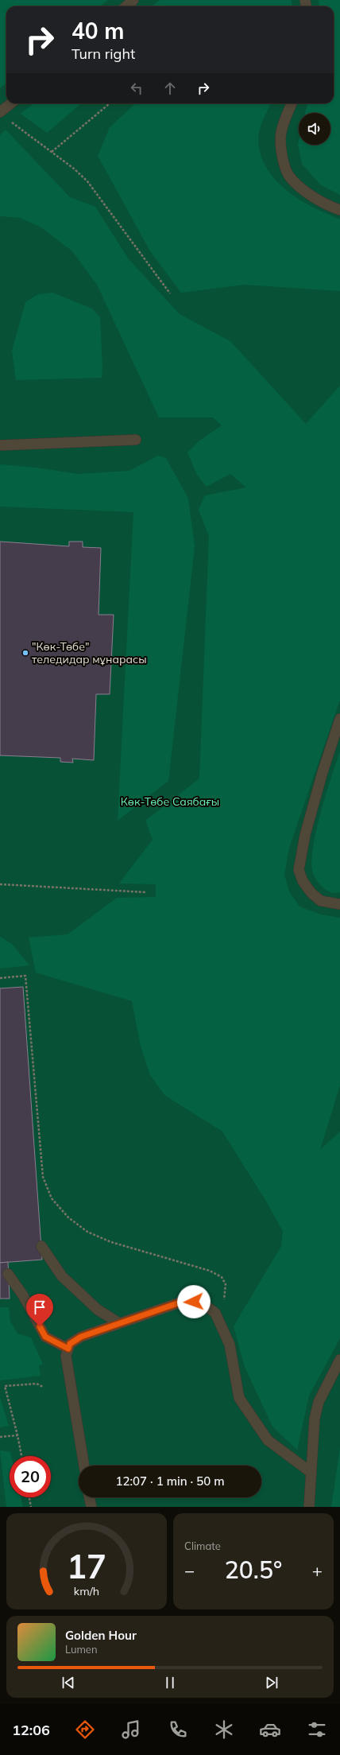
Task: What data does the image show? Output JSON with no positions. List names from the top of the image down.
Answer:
{
  "parks": ["Көк-Төбе Саябағы"],
  "places": ["\"Көк-Төбе\" теледидар мұнарасы"],
  "page": {
    "turn": ["40 m", "Turn right"],
    "limit": "20",
    "trip": "12:07 · 1 min · 50 m",
    "tile": "Climate",
    "heat": ["−", "20.5°", "+"],
    "song": ["Golden Hour", "Lumen"],
    "tabs": "12:06",
    "gauge": ["17", "km/h"]
  }
}
